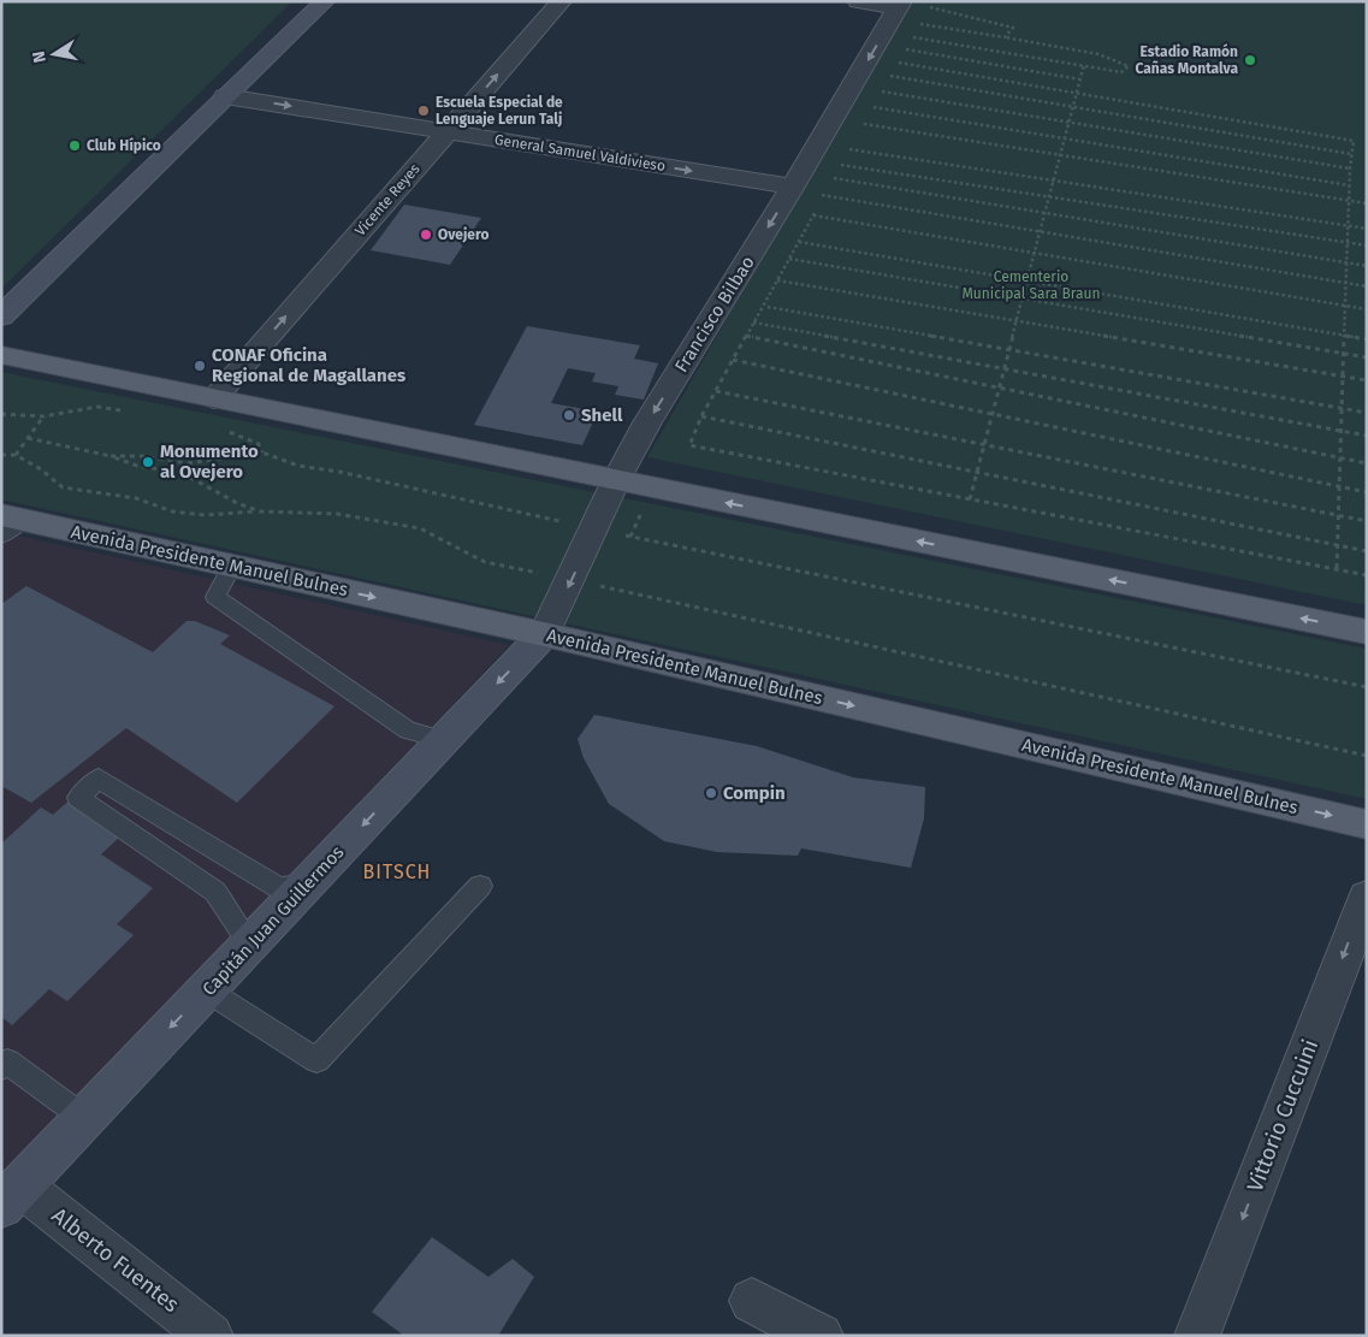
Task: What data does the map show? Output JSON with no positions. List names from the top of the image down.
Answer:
{
  "streets": {
    "main road": ["Avenida Presidente Manuel Bulnes"],
    "street": [
      "General Samuel Valdivieso",
      "Vicente Reyes",
      "Francisco Bilbao",
      "Capitán Juan Guillermos",
      "Vittorio Cuccuini",
      "Alberto Fuentes"
    ]
  },
  "crossings": [
    ["General Samuel Valdivieso", "Vicente Reyes"],
    ["General Samuel Valdivieso", "Francisco Bilbao"],
    ["Francisco Bilbao", "Avenida Presidente Manuel Bulnes"],
    ["Francisco Bilbao", "Capitán Juan Guillermos"],
    ["Avenida Presidente Manuel Bulnes", "Capitán Juan Guillermos"],
    ["Capitán Juan Guillermos", "Alberto Fuentes"]
  ],
  "one_way": [
    "General Samuel Valdivieso",
    "Francisco Bilbao",
    "Capitán Juan Guillermos",
    "Vittorio Cuccuini"
  ],
  "districts": ["BITSCH"],
  "parks": ["Cementerio Municipal Sara Braun"],
  "places": [
    "Estadio Ramón Cañas Montalva",
    "Escuela Especial de Lenguaje Lerun Talj",
    "Club Hípico",
    "Ovejero",
    "CONAF Oficina Regional de Magallanes",
    "Shell",
    "Monumento al Ovejero",
    "Compin"
  ],
  "north": "left"
}
